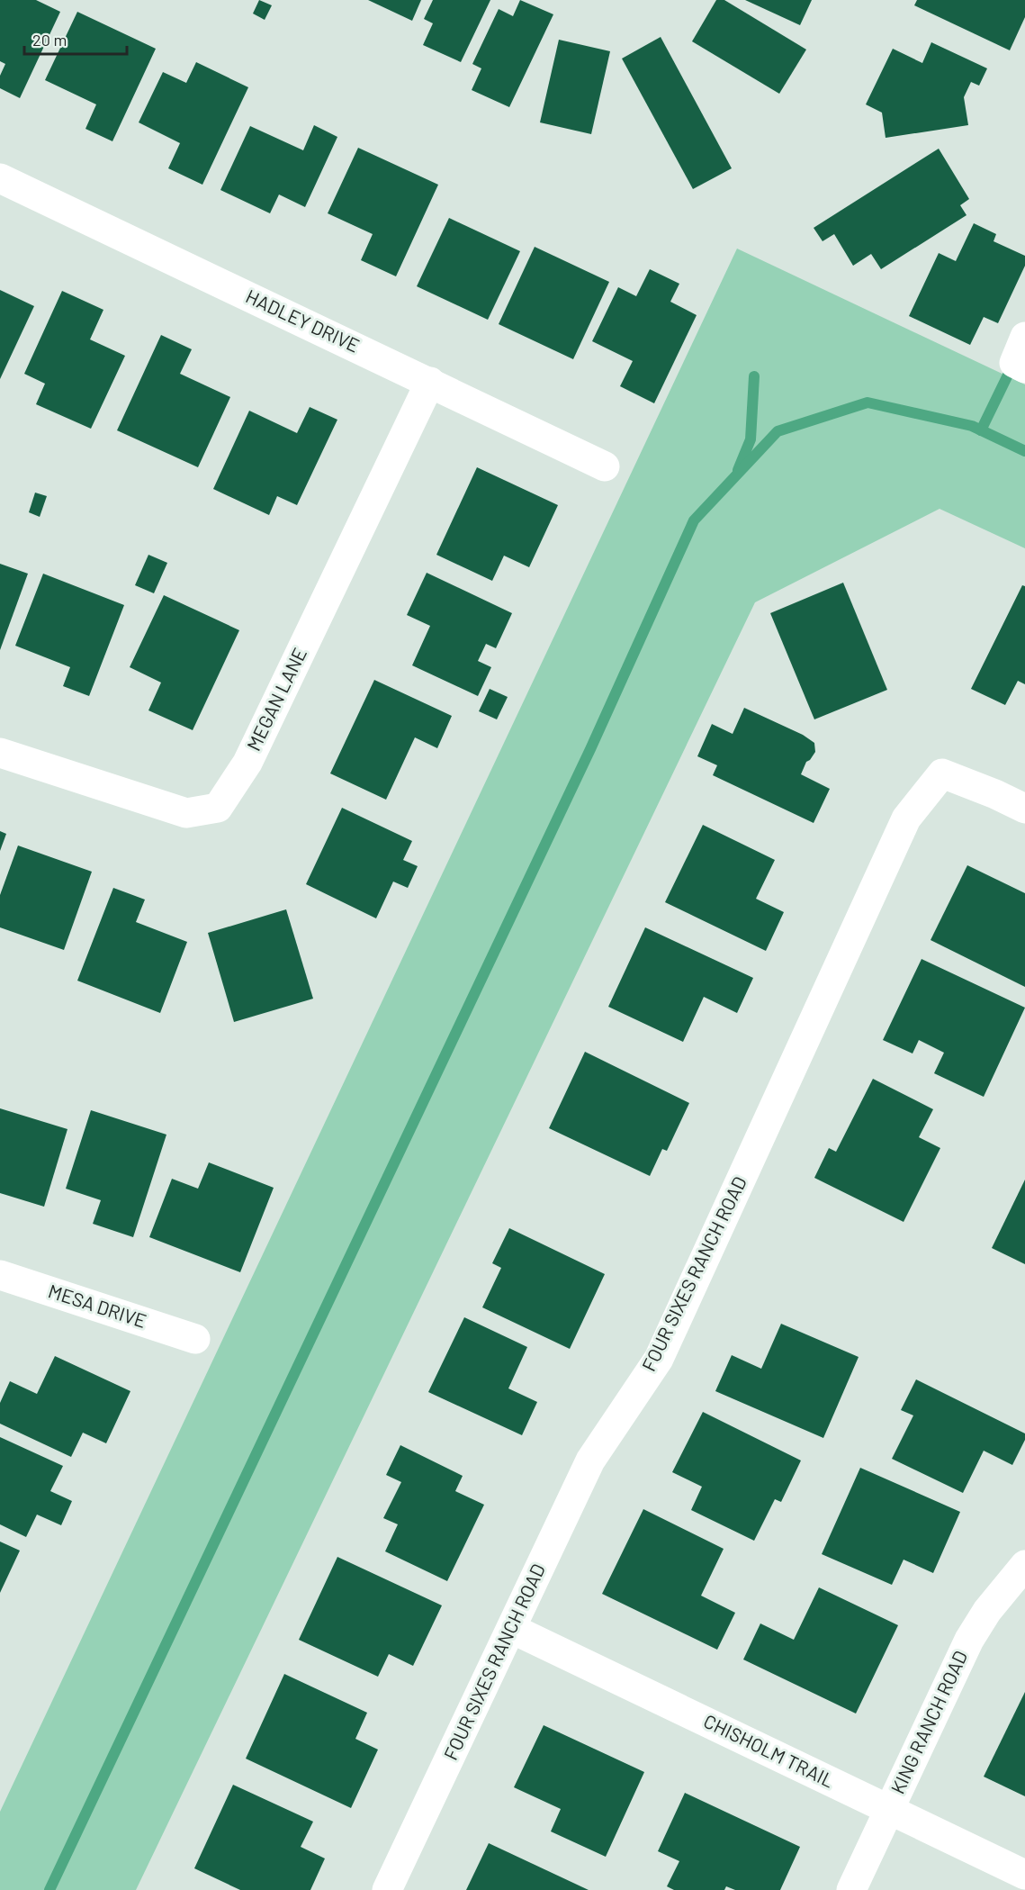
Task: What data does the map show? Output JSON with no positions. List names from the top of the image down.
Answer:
{
  "streets": {
    "street": [
      "HADLEY DRIVE",
      "MEGAN LANE",
      "FOUR SIXES RANCH ROAD",
      "MESA DRIVE",
      "KING RANCH ROAD",
      "CHISHOLM TRAIL"
    ]
  },
  "crossings": [
    ["HADLEY DRIVE", "MEGAN LANE"],
    ["FOUR SIXES RANCH ROAD", "CHISHOLM TRAIL"],
    ["KING RANCH ROAD", "CHISHOLM TRAIL"]
  ],
  "scale_bar": "20 m"
}
